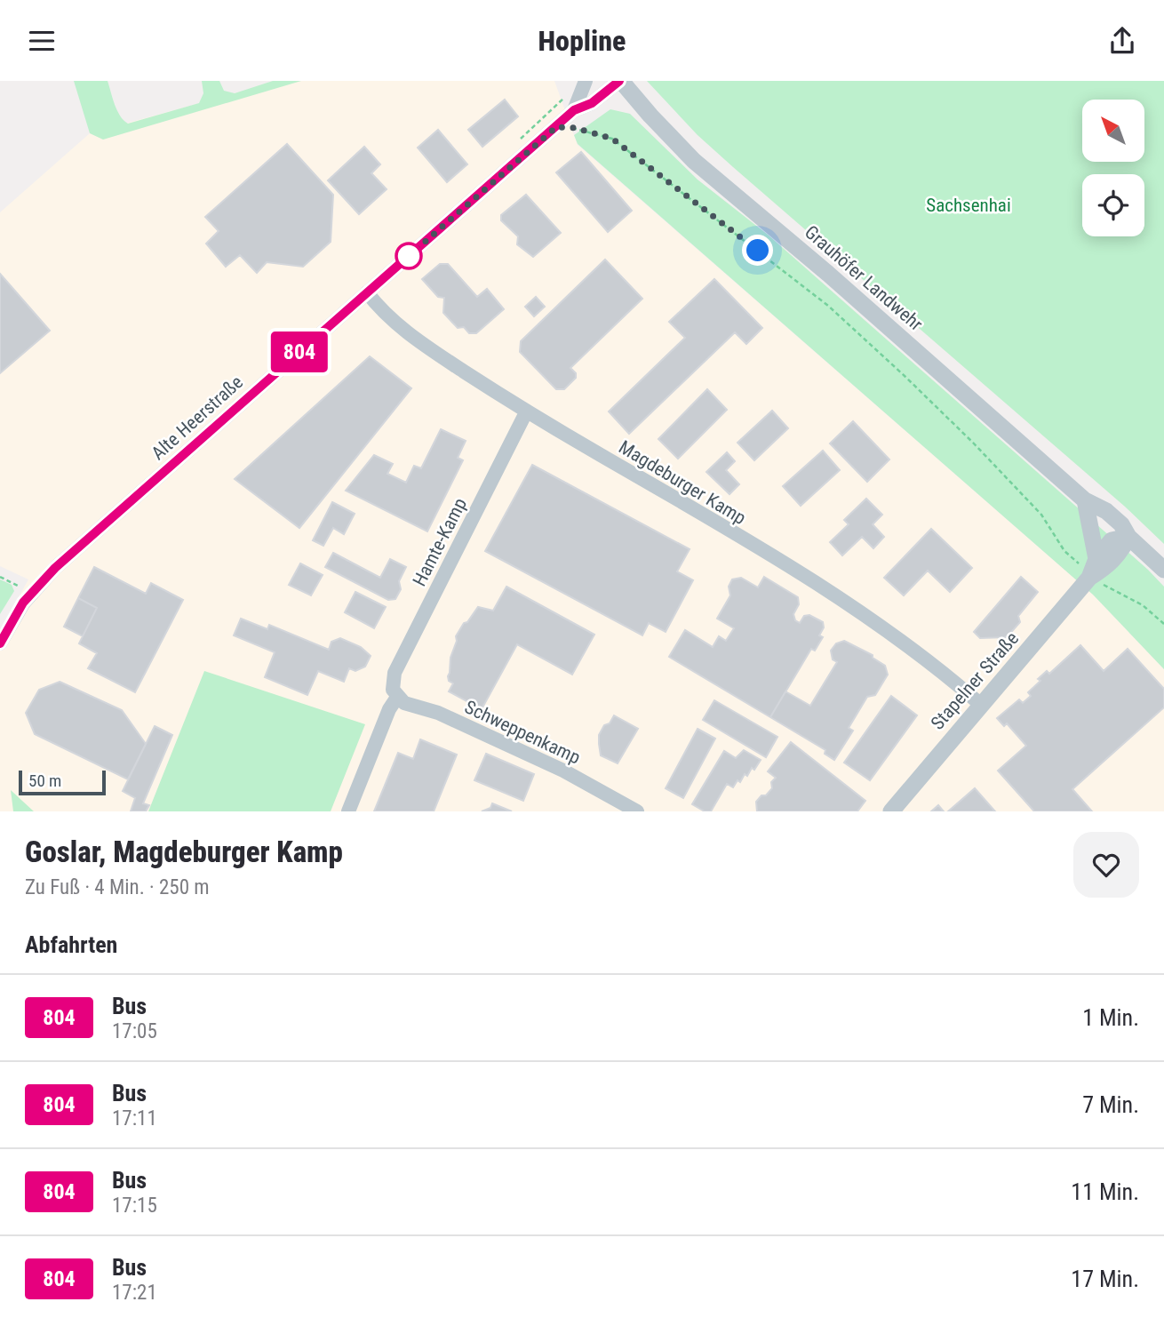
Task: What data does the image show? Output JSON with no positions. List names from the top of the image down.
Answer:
{
  "streets": {
    "street": [
      "Grauhöfer Landwehr",
      "Alte Heerstraße",
      "Magdeburger Kamp",
      "Hamte-Kamp",
      "Stapelner Straße",
      "Schweppenkamp"
    ]
  },
  "crossings": [
    ["Grauhöfer Landwehr", "Alte Heerstraße"],
    ["Grauhöfer Landwehr", "Stapelner Straße"],
    ["Alte Heerstraße", "Magdeburger Kamp"],
    ["Magdeburger Kamp", "Hamte-Kamp"],
    ["Magdeburger Kamp", "Stapelner Straße"],
    ["Hamte-Kamp", "Schweppenkamp"]
  ],
  "parks": ["Sachsenhai"],
  "lines": ["bus line 804"],
  "scale_bar": "50 m",
  "north": "top left",
  "page": {
    "header": "Hopline",
    "on_map": "804",
    "scale": "50 m",
    "heading": [
      ["Goslar, Magdeburger Kamp", "Zu Fuß · 4 Min. · 250 m"],
      "Abfahrten"
    ],
    "list": [
      {
        "mark": "804",
        "name": "Bus",
        "note": "17:05",
        "value": "1 Min."
      },
      {
        "mark": "804",
        "name": "Bus",
        "note": "17:11",
        "value": "7 Min."
      },
      {
        "mark": "804",
        "name": "Bus",
        "note": "17:15",
        "value": "11 Min."
      },
      {
        "mark": "804",
        "name": "Bus",
        "note": "17:21",
        "value": "17 Min."
      }
    ]
  }
}
